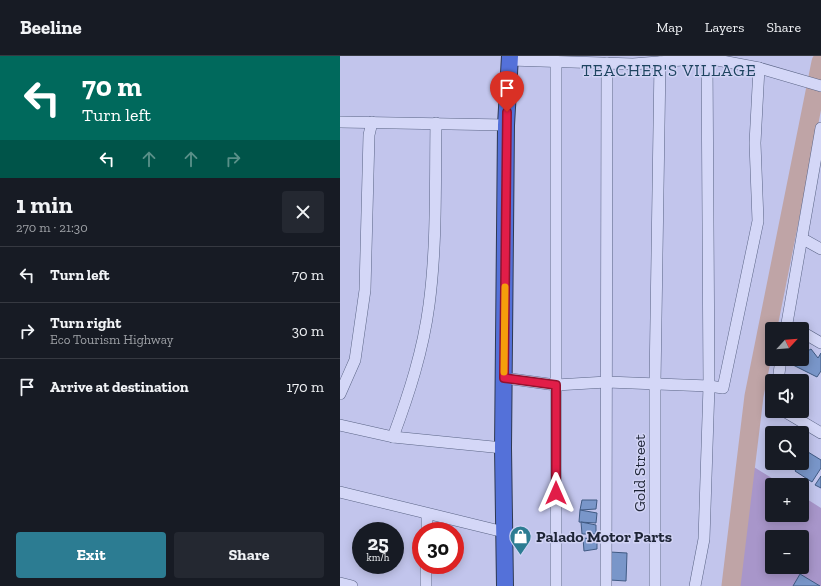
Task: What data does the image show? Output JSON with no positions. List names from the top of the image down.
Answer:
{
  "streets": {
    "street": ["Gold Street"]
  },
  "districts": ["TEACHER'S VILLAGE"],
  "places": {
    "shop": ["Palado Motor Parts"]
  },
  "north": "top right",
  "page": {
    "header": "Beeline",
    "nav": ["Map", "Layers", "Share"],
    "turn": ["70 m", "Turn left"],
    "heading": ["1 min", "270 m · 21:30"],
    "list": [
      {
        "name": "Turn left",
        "value": "70 m"
      },
      {
        "name": "Turn right",
        "note": "Eco Tourism Highway",
        "value": "30 m"
      },
      {
        "name": "Arrive at destination",
        "value": "170 m"
      }
    ],
    "map_buttons": ["+", "−"],
    "speed": "25 km/h",
    "limit": "30",
    "buttons": ["Exit", "Share"]
  }
}
